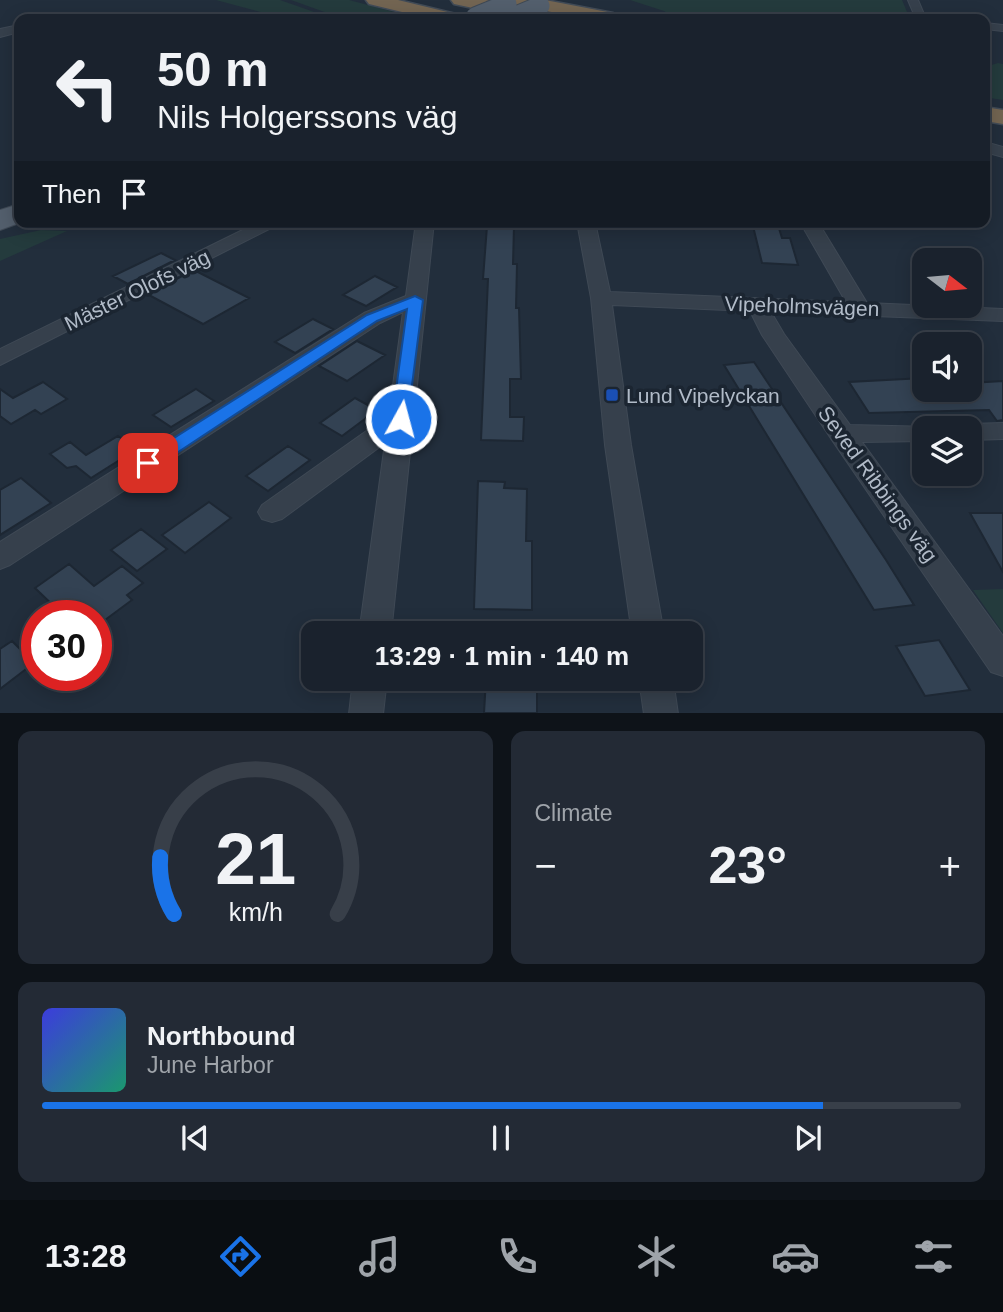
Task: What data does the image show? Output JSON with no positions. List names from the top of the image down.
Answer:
{
  "streets": {
    "street": ["Mäster Olofs väg", "Vipeholmsvägen", "Seved Ribbings väg"]
  },
  "crossings": [
    ["Vipeholmsvägen", "Seved Ribbings väg"]
  ],
  "places": {
    "transit": ["Lund Vipelyckan"]
  },
  "north": "right",
  "page": {
    "turn": ["50 m", "Nils Holgerssons väg"],
    "then": "Then",
    "limit": "30",
    "trip": "13:29 · 1 min · 140 m",
    "tile": "Climate",
    "heat": ["−", "23°", "+"],
    "song": ["Northbound", "June Harbor"],
    "tabs": "13:28",
    "gauge": ["21", "km/h"]
  }
}
